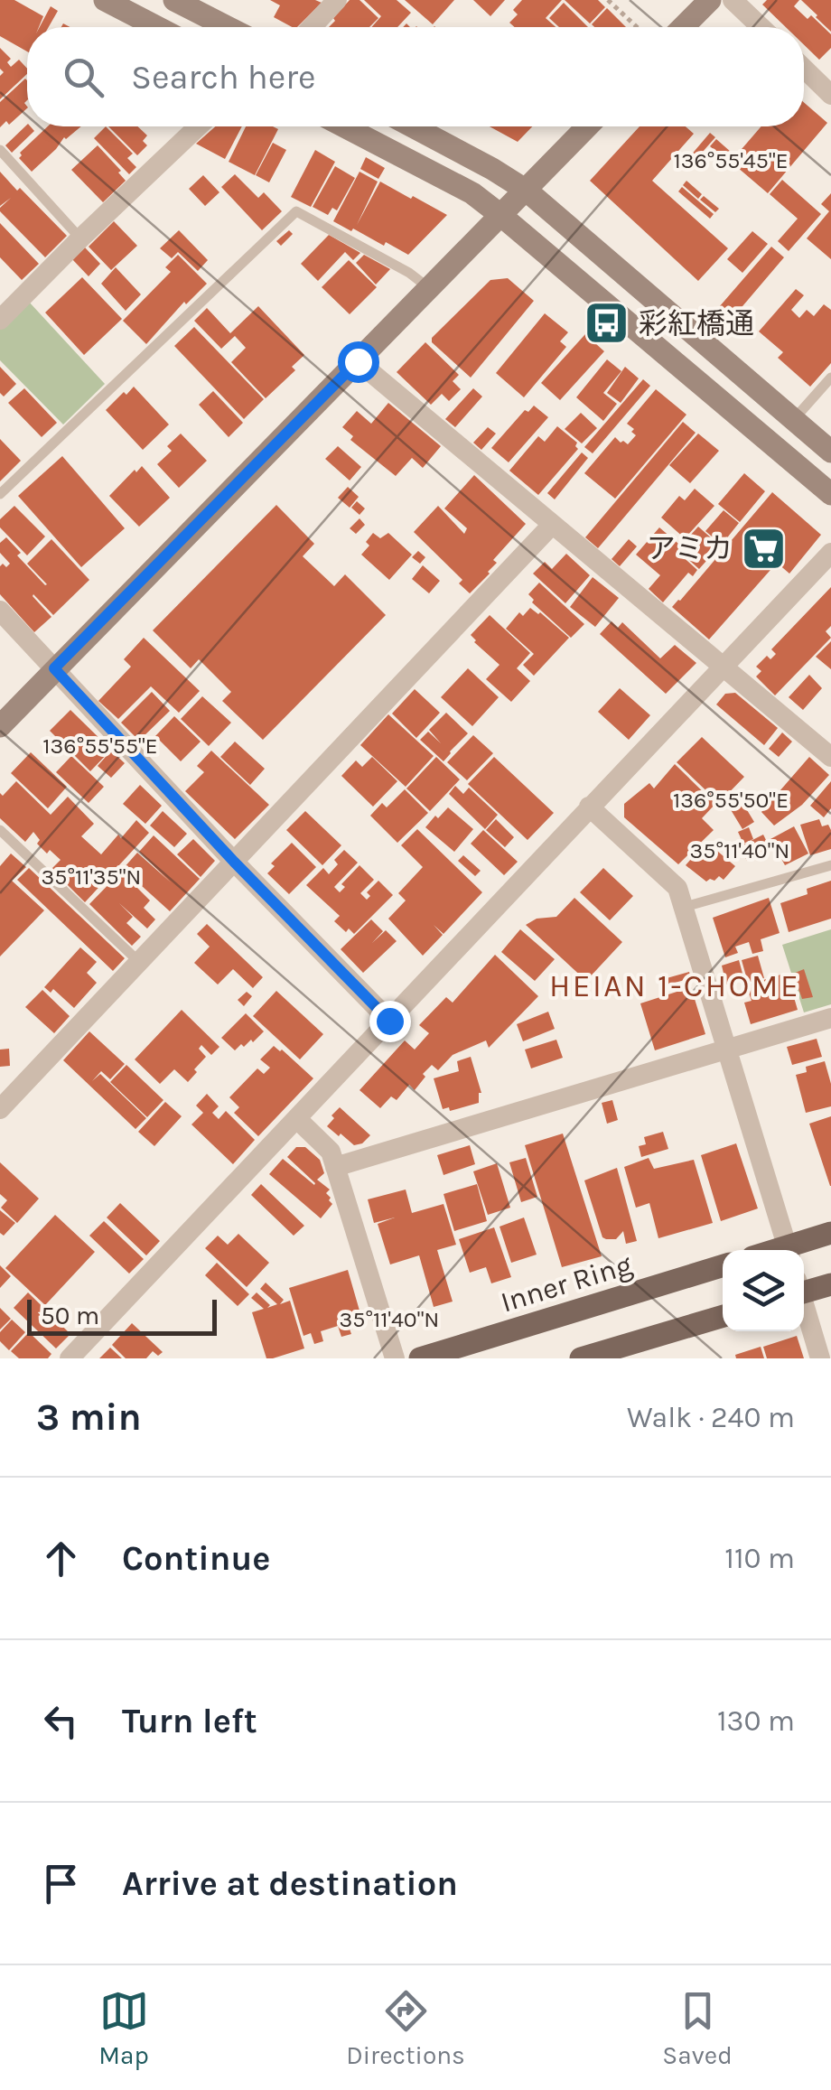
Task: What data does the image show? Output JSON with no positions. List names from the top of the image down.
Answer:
{
  "streets": {
    "main road": ["Inner Ring"]
  },
  "districts": ["HEIAN 1-CHOME"],
  "places": {
    "bus stop": ["彩紅橋通"],
    "supermarket": ["アミカ"]
  },
  "scale_bar": "50 m",
  "page": {
    "search": "Search here",
    "scale": "50 m",
    "heading": ["3 min", "Walk · 240 m"],
    "list": [
      ["Continue", "110 m"],
      ["Turn left", "130 m"],
      "Arrive at destination"
    ],
    "nav": ["Map", "Directions", "Saved"]
  },
  "coordinates": [
    "136°55'45\"E",
    "136°55'55\"E",
    "136°55'50\"E",
    "35°11'40\"N",
    "35°11'35\"N"
  ]
}
